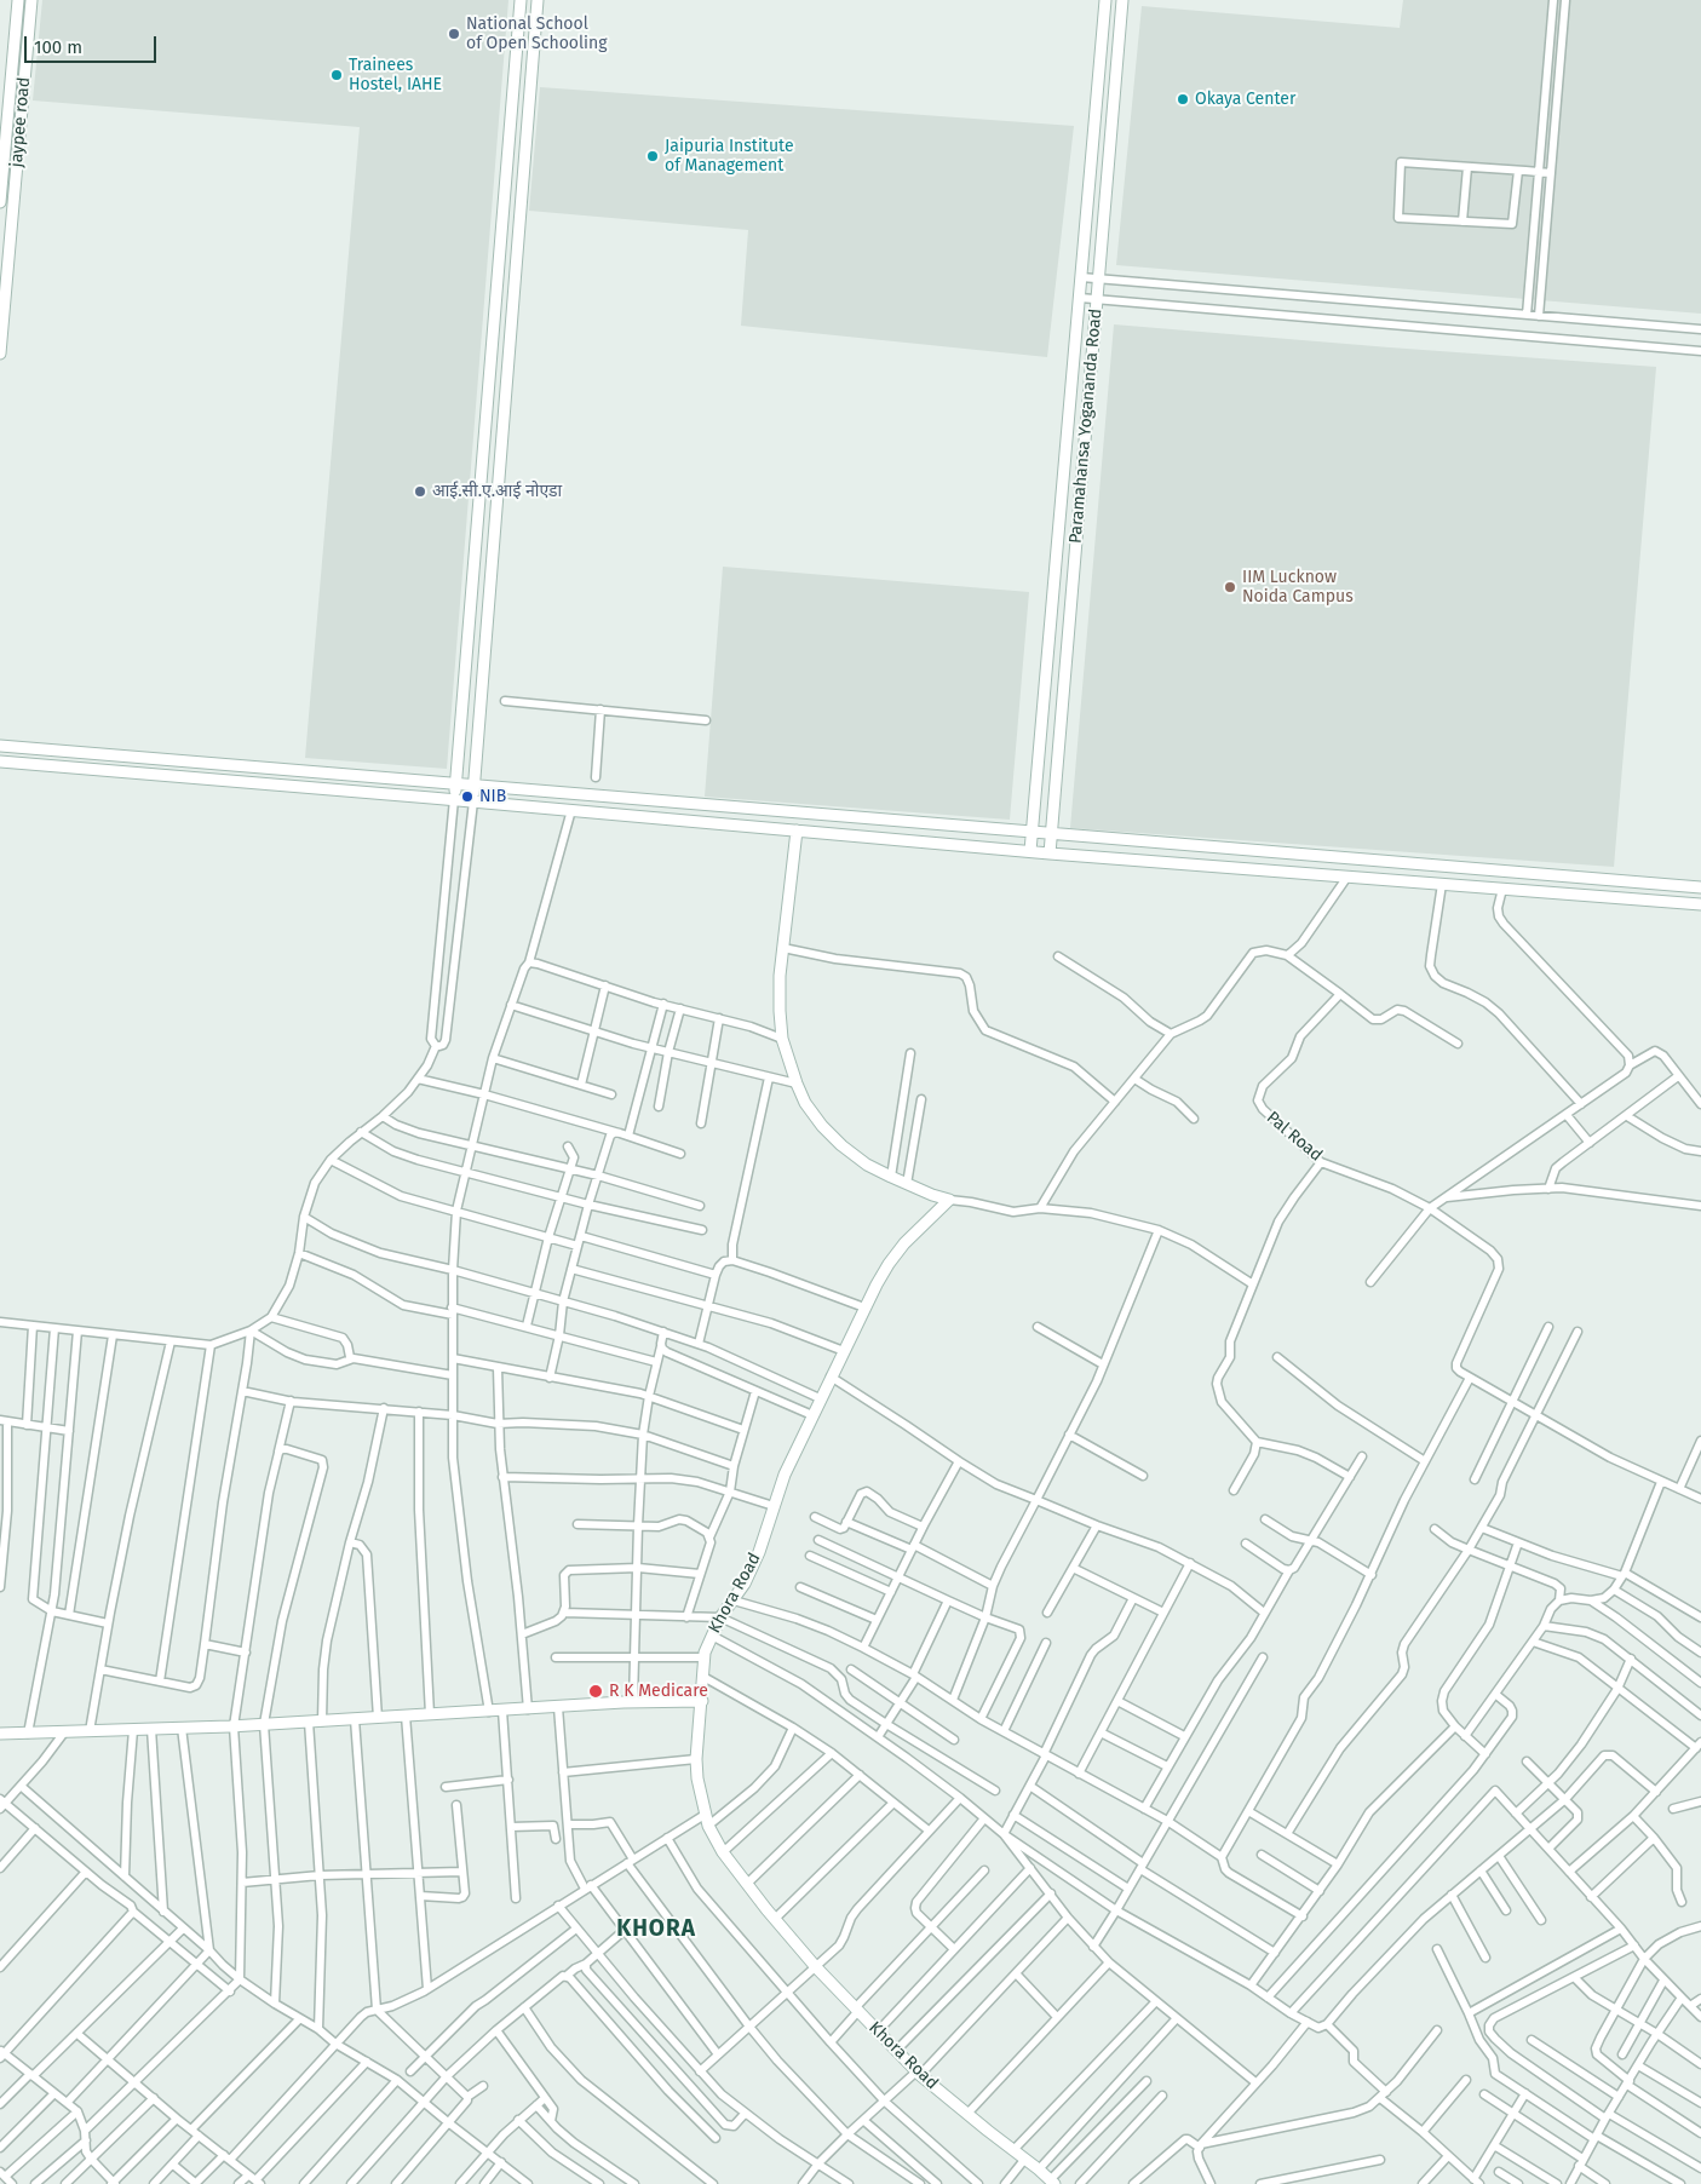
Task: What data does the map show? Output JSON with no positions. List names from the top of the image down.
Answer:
{
  "streets": {
    "street": [
      "jaypee road",
      "Paramahansa Yogananda Road",
      "Pal Road",
      "Khora Road"
    ]
  },
  "districts": ["KHORA"],
  "places": [
    "National School of Open Schooling",
    "Trainees Hostel, IAHE",
    "Okaya Center",
    "Jaipuria Institute of Management",
    "आई.सी.ए.आई नोएडा",
    "IIM Lucknow Noida Campus",
    "NIB",
    "R K Medicare"
  ],
  "scale_bar": "100 m"
}
